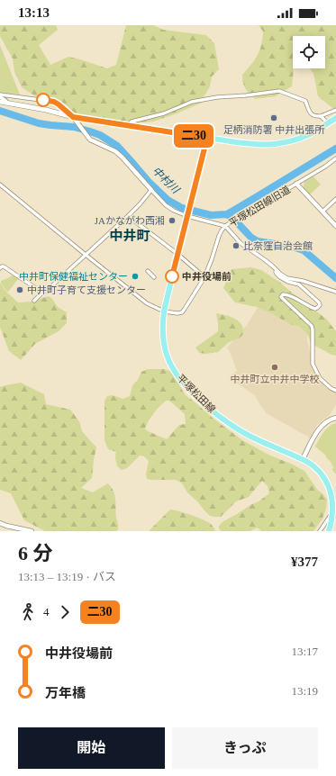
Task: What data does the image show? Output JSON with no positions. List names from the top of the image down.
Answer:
{
  "streets": {
    "main road": ["平塚松田線"],
    "street": ["平塚松田線旧道"]
  },
  "crossings": [
    ["平塚松田線旧道", "平塚松田線"]
  ],
  "districts": ["中井町"],
  "water": ["中村川"],
  "places": [
    "足柄消防署 中井出張所",
    "JAかながわ西湘",
    "比奈窪自治会館",
    "中井町保健福祉センター",
    "中井役場前",
    "中井町子育て支援センター",
    "中井町立中井中学校"
  ],
  "lines": ["bus line 二30"],
  "page": {
    "status": "13:13",
    "on_map": "二30",
    "heading": ["6 分", "13:13 – 13:19 · バス", "¥377"],
    "legs": ["4", "二30"],
    "list": [
      {
        "name": "中井役場前",
        "value": "13:17"
      },
      {
        "name": "万年橋",
        "value": "13:19"
      }
    ],
    "buttons": ["開始", "きっぷ"]
  }
}
